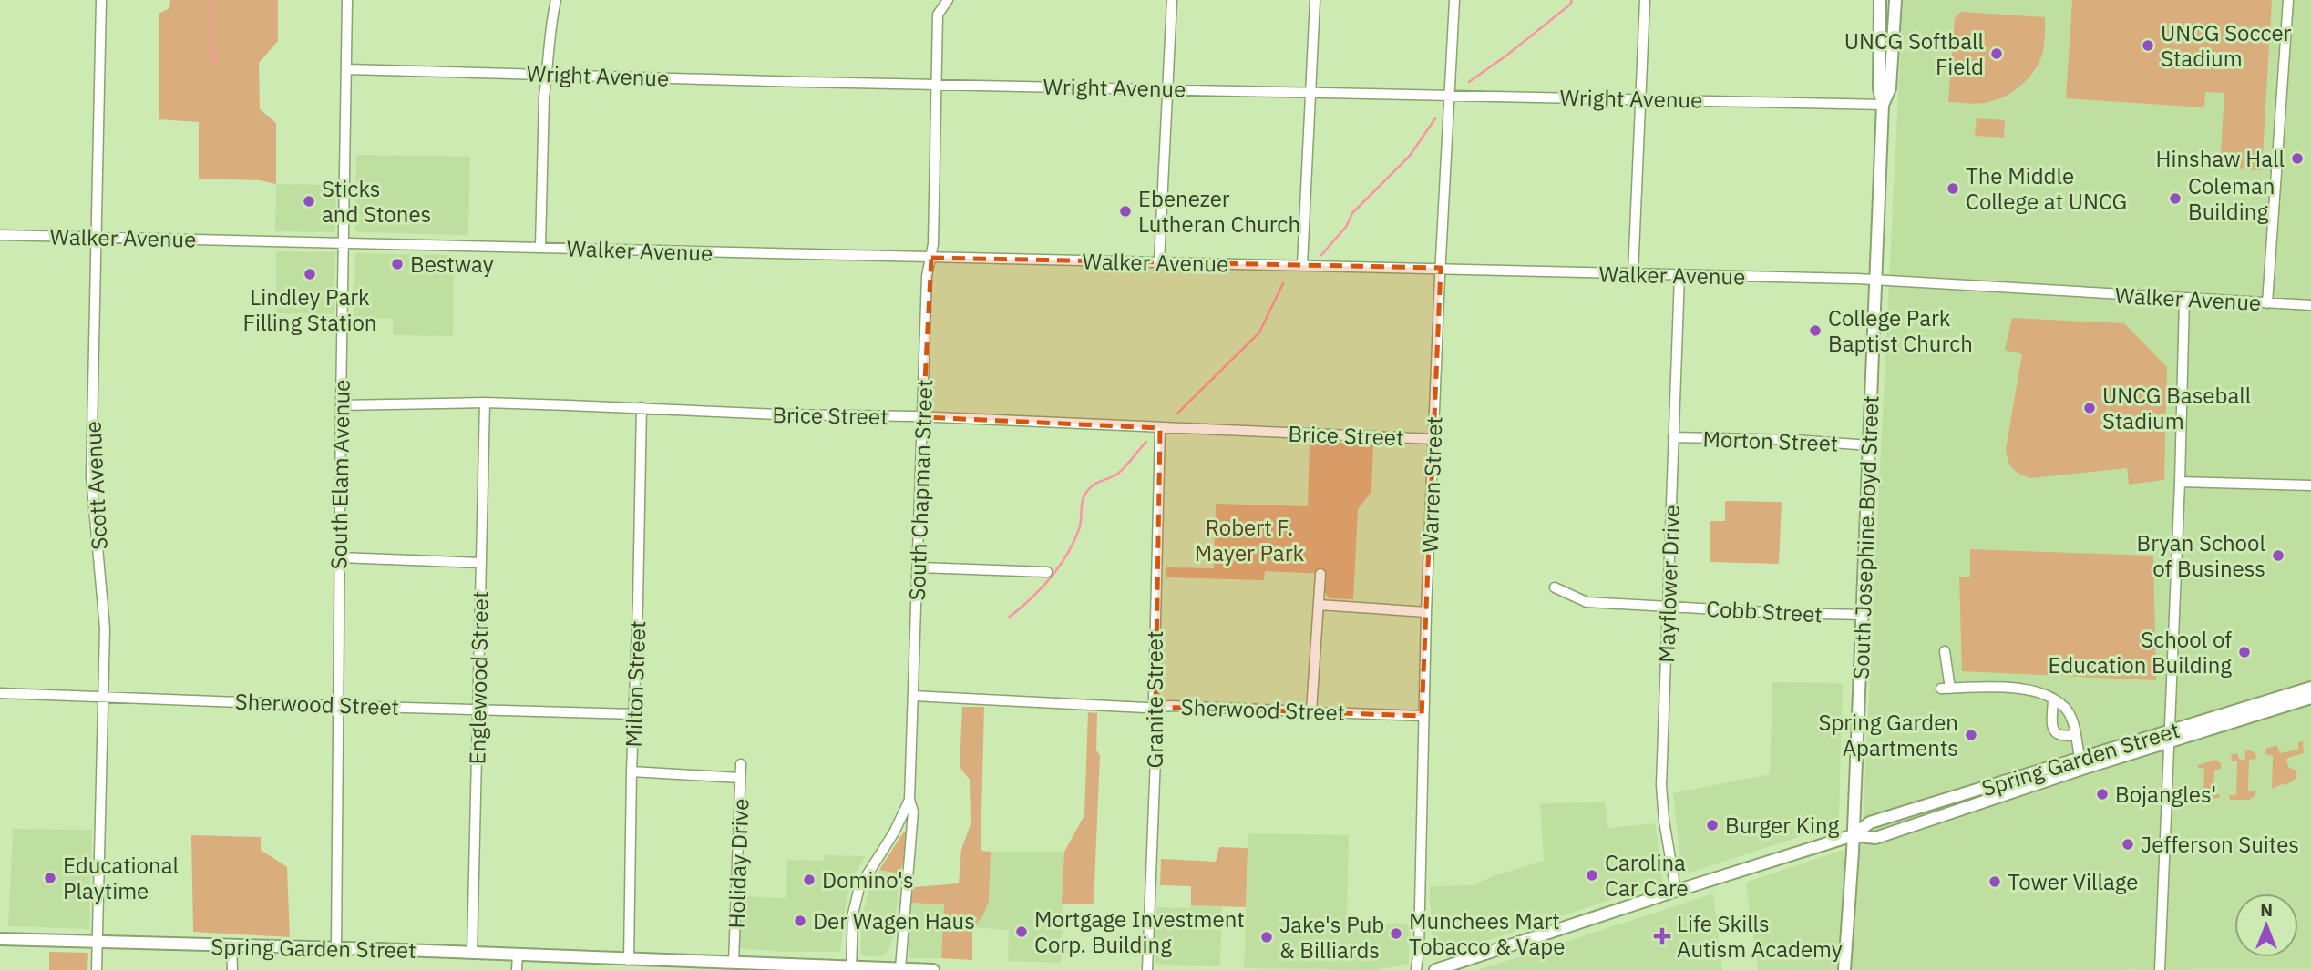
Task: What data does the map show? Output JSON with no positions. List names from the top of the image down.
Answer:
{
  "streets": {
    "main road": ["South Josephine Boyd Street", "Spring Garden Street"],
    "street": [
      "Wright Avenue",
      "Walker Avenue",
      "Brice Street",
      "Morton Street",
      "South Elam Avenue",
      "Warren Street",
      "Scott Avenue",
      "South Chapman Street",
      "Mayflower Drive",
      "Cobb Street",
      "Englewood Street",
      "Milton Street",
      "Granite Street",
      "Sherwood Street",
      "Holiday Drive"
    ]
  },
  "crossings": [
    ["Wright Avenue", "South Elam Avenue"],
    ["Wright Avenue", "Warren Street"],
    ["Wright Avenue", "South Chapman Street"],
    ["Wright Avenue", "South Josephine Boyd Street"],
    ["Walker Avenue", "South Elam Avenue"],
    ["Walker Avenue", "Warren Street"],
    ["Walker Avenue", "Scott Avenue"],
    ["Walker Avenue", "South Chapman Street"],
    ["Walker Avenue", "South Josephine Boyd Street"],
    ["Walker Avenue", "Mayflower Drive"],
    ["Brice Street", "South Elam Avenue"],
    ["Brice Street", "Warren Street"],
    ["Brice Street", "South Chapman Street"],
    ["Brice Street", "Englewood Street"],
    ["Brice Street", "Milton Street"],
    ["Brice Street", "Granite Street"],
    ["Morton Street", "South Josephine Boyd Street"],
    ["Morton Street", "Mayflower Drive"],
    ["South Elam Avenue", "Sherwood Street"],
    ["South Elam Avenue", "Spring Garden Street"],
    ["Warren Street", "Sherwood Street"],
    ["Scott Avenue", "Sherwood Street"],
    ["Scott Avenue", "Spring Garden Street"],
    ["South Chapman Street", "Sherwood Street"],
    ["South Chapman Street", "Spring Garden Street"],
    ["South Josephine Boyd Street", "Cobb Street"],
    ["South Josephine Boyd Street", "Spring Garden Street"],
    ["Mayflower Drive", "Cobb Street"],
    ["Mayflower Drive", "Spring Garden Street"],
    ["Englewood Street", "Sherwood Street"],
    ["Englewood Street", "Spring Garden Street"],
    ["Milton Street", "Sherwood Street"],
    ["Milton Street", "Spring Garden Street"],
    ["Granite Street", "Sherwood Street"],
    ["Spring Garden Street", "Holiday Drive"]
  ],
  "parks": ["Robert F. Mayer Park"],
  "places": {
    "other": [
      "UNCG Soccer Stadium",
      "UNCG Softball Field",
      "Hinshaw Hall",
      "The Middle College at UNCG",
      "Coleman Building",
      "Sticks and Stones",
      "Ebenezer Lutheran Church",
      "Bestway",
      "Lindley Park Filling Station",
      "College Park Baptist Church",
      "UNCG Baseball Stadium",
      "Bryan School of Business",
      "School of Education Building",
      "Spring Garden Apartments",
      "Bojangles'",
      "Burger King",
      "Jefferson Suites",
      "Carolina Car Care",
      "Educational Playtime",
      "Domino's",
      "Tower Village",
      "Der Wagen Haus",
      "Mortgage Investment Corp. Building",
      "Munchees Mart Tobacco & Vape",
      "Jake's Pub & Billiards"
    ],
    "health": ["Life Skills Autism Academy"]
  },
  "north": "top"
}
